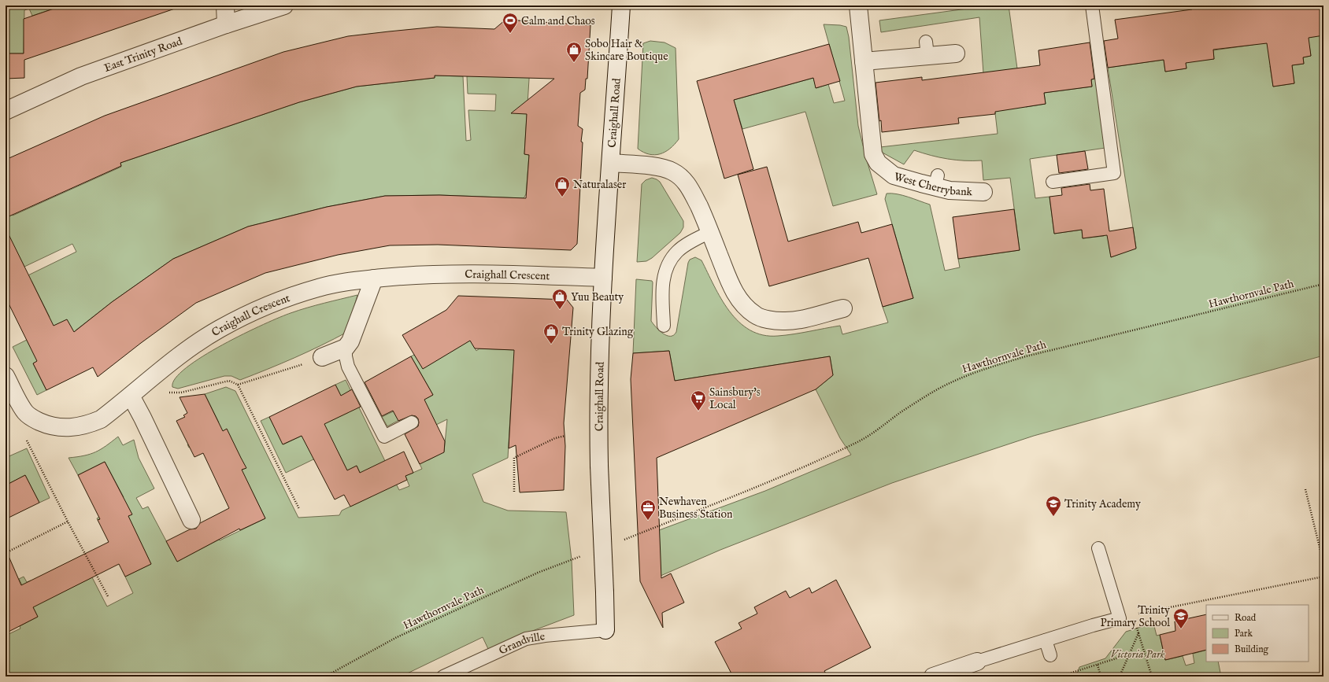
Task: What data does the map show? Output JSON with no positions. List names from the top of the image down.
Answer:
{
  "streets": {
    "street": [
      "East Trinity Road",
      "Craighall Road",
      "West Cherrybank",
      "Craighall Crescent"
    ],
    "lane": ["Grandville"],
    "path": ["Hawthornvale Path"]
  },
  "crossings": [
    ["Craighall Road", "Craighall Crescent"],
    ["Craighall Road", "Grandville"]
  ],
  "parks": ["Victoria Park"],
  "places": {
    "sports": ["Calm and Chaos"],
    "shop": [
      "Sobo Hair & Skincare Boutique",
      "Naturalaser",
      "Yuu Beauty",
      "Trinity Glazing"
    ],
    "supermarket": ["Sainsbury's Local"],
    "school or university": ["Trinity Academy", "Trinity Primary School"],
    "office": ["Newhaven Business Station"]
  },
  "legend": ["Road", "Park", "Building"]
}
